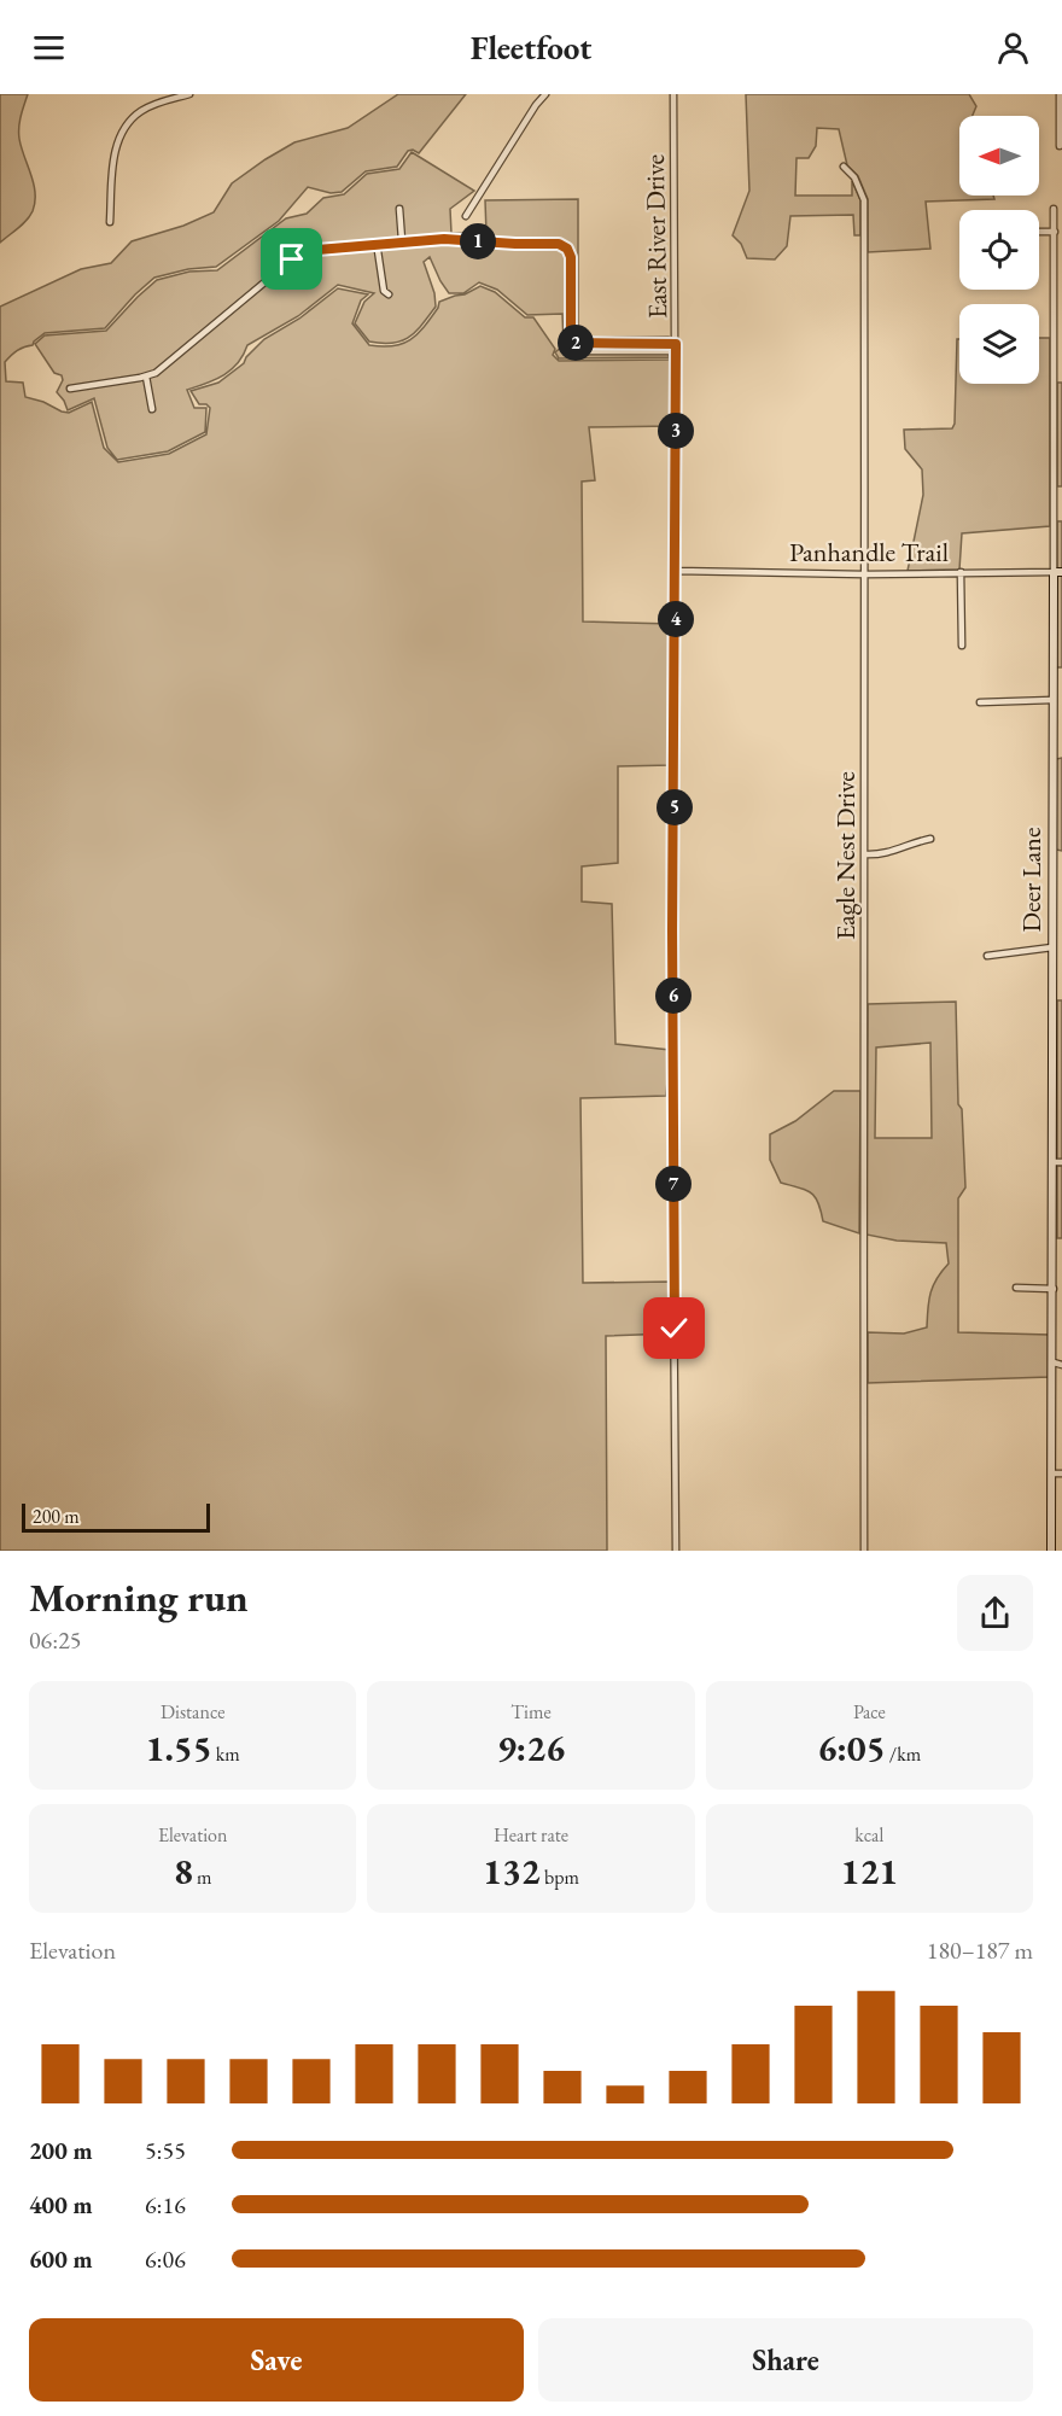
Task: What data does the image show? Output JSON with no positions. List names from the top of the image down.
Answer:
{
  "streets": {
    "street": [
      "East River Drive",
      "Panhandle Trail",
      "Eagle Nest Drive",
      "Deer Lane"
    ]
  },
  "crossings": [
    ["East River Drive", "Panhandle Trail"],
    ["Panhandle Trail", "Eagle Nest Drive"],
    ["Panhandle Trail", "Deer Lane"]
  ],
  "scale_bar": "200 m",
  "north": "left",
  "page": {
    "header": "Fleetfoot",
    "pins": [
      "1",
      "2",
      "3",
      "4",
      "5",
      "6",
      "7"
    ],
    "scale": "200 m",
    "heading": ["Morning run", "06:25"],
    "stats": [
      ["Distance", "1.55 km"],
      ["Time", "9:26"],
      ["Pace", "6:05 /km"],
      ["Elevation", "8 m"],
      ["Heart rate", "132 bpm"],
      ["kcal", "121"]
    ],
    "chart": ["Elevation", "180–187 m"],
    "list": [
      {
        "name": "200 m",
        "note": "5:55"
      },
      {
        "name": "400 m",
        "note": "6:16"
      },
      {
        "name": "600 m",
        "note": "6:06"
      }
    ],
    "buttons": ["Save", "Share"]
  }
}
